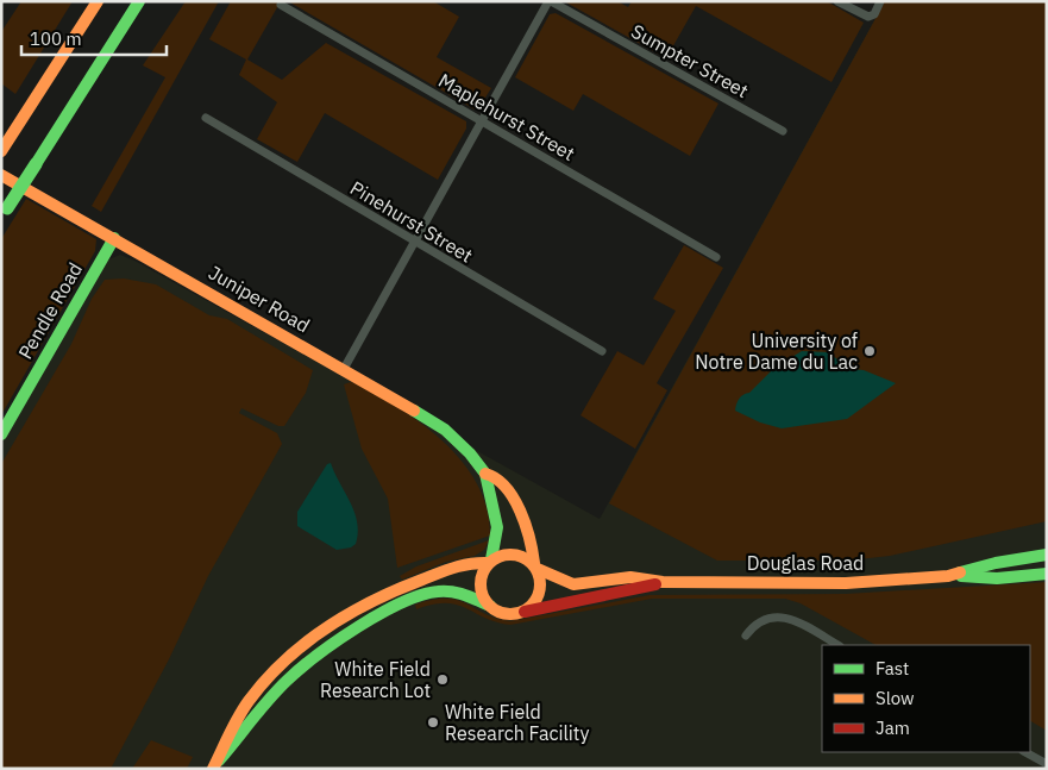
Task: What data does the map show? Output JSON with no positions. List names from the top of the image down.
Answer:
{
  "streets": {
    "main road": ["Juniper Road", "Pendle Road", "Douglas Road"],
    "street": ["Sumpter Street", "Maplehurst Street", "Pinehurst Street"]
  },
  "crossings": [
    ["Juniper Road", "Pendle Road"],
    ["Juniper Road", "Douglas Road"]
  ],
  "places": ["University of Notre Dame du Lac", "White Field Research Lot", "White Field Research Facility"],
  "legend": ["Fast", "Slow", "Jam"],
  "scale_bar": "100 m"
}
